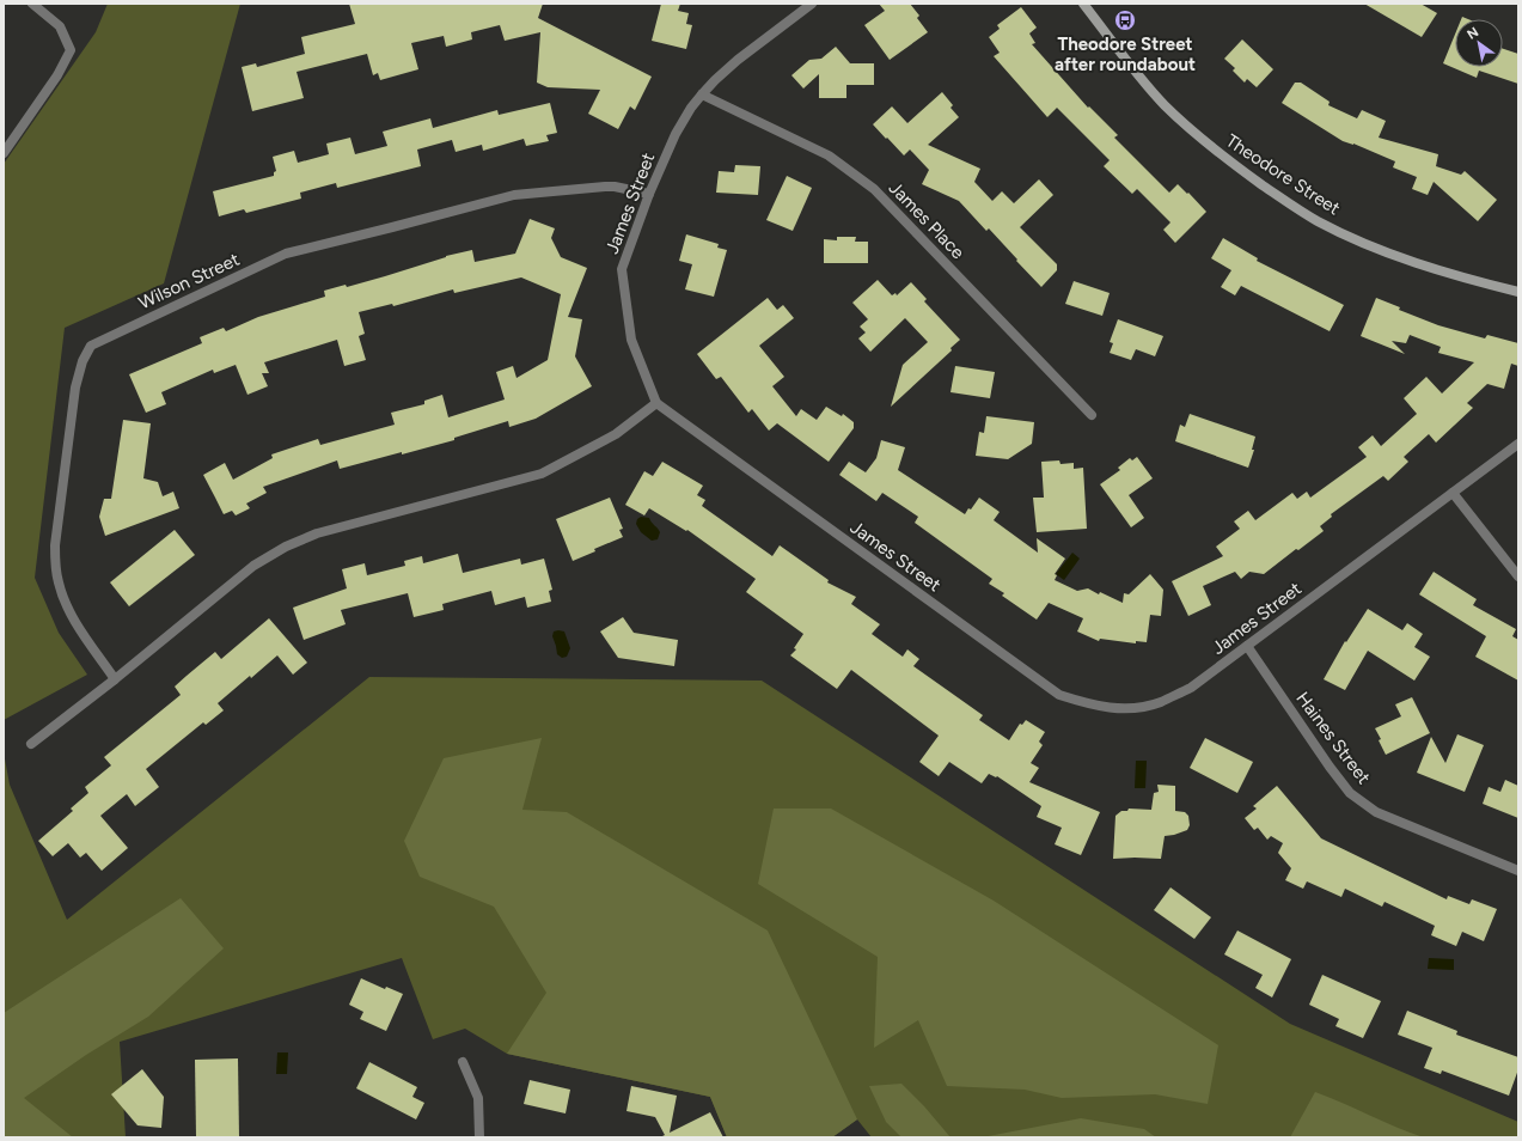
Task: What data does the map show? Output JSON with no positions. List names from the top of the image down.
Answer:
{
  "streets": {
    "main road": ["Theodore Street"],
    "street": [
      "James Street",
      "James Place",
      "Wilson Street",
      "Haines Street"
    ]
  },
  "crossings": [
    ["James Street", "James Place"],
    ["James Street", "Wilson Street"],
    ["James Street", "Haines Street"]
  ],
  "places": {
    "bus stop": ["Theodore Street after roundabout"]
  },
  "north": "top left"
}
